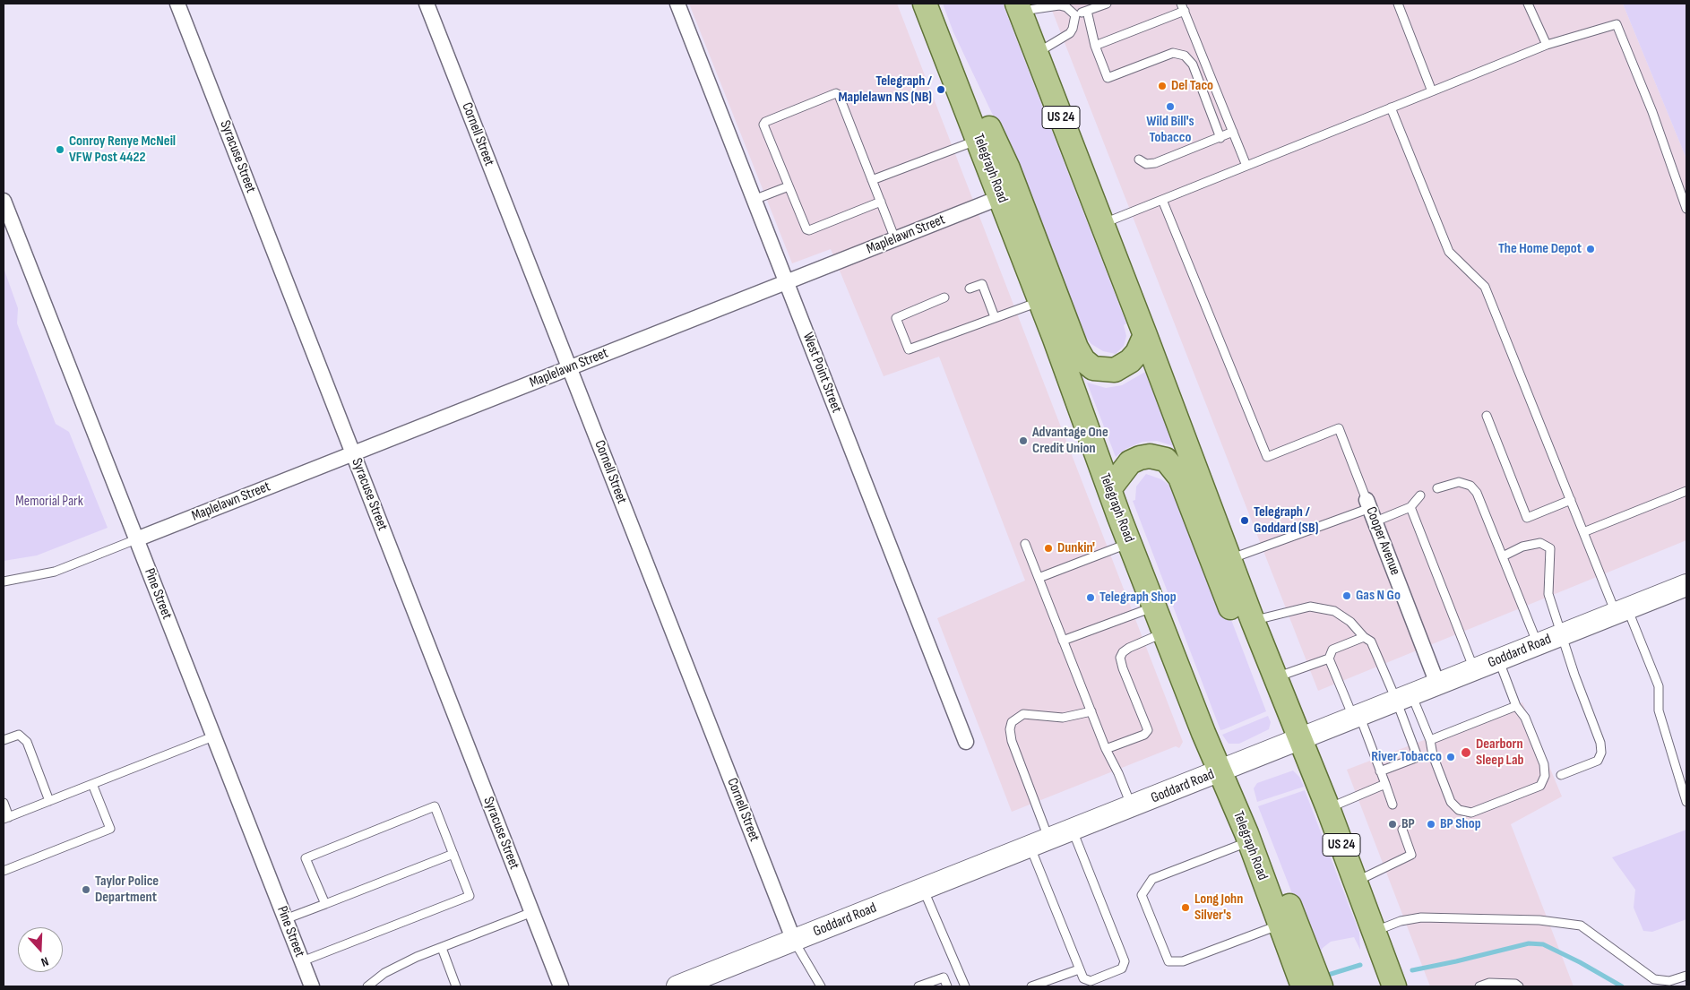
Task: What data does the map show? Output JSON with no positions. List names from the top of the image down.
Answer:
{
  "streets": {
    "main road": ["US 24", "Telegraph Road", "Goddard Road"],
    "street": [
      "Cornell Street",
      "Syracuse Street",
      "Maplelawn Street",
      "West Point Street",
      "Cooper Avenue",
      "Pine Street"
    ]
  },
  "crossings": [
    ["US 24", "Goddard Road"],
    ["Cornell Street", "Maplelawn Street"],
    ["Cornell Street", "Goddard Road"],
    ["Syracuse Street", "Maplelawn Street"],
    ["Telegraph Road", "Maplelawn Street"],
    ["Telegraph Road", "Goddard Road"],
    ["Maplelawn Street", "West Point Street"],
    ["Maplelawn Street", "Pine Street"],
    ["Cooper Avenue", "Goddard Road"]
  ],
  "parks": ["Memorial Park"],
  "places": [
    "Del Taco",
    "Telegraph / Maplelawn NS (NB)",
    "Wild Bill's Tobacco",
    "Conroy Renye McNeil VFW Post 4422",
    "The Home Depot",
    "Advantage One Credit Union",
    "Telegraph / Goddard (SB)",
    "Dunkin'",
    "Gas N Go",
    "Telegraph Shop",
    "Dearborn Sleep Lab",
    "River Tobacco",
    "BP",
    "BP Shop",
    "Taylor Police Department",
    "Long John Silver's"
  ],
  "north": "bottom"
}
